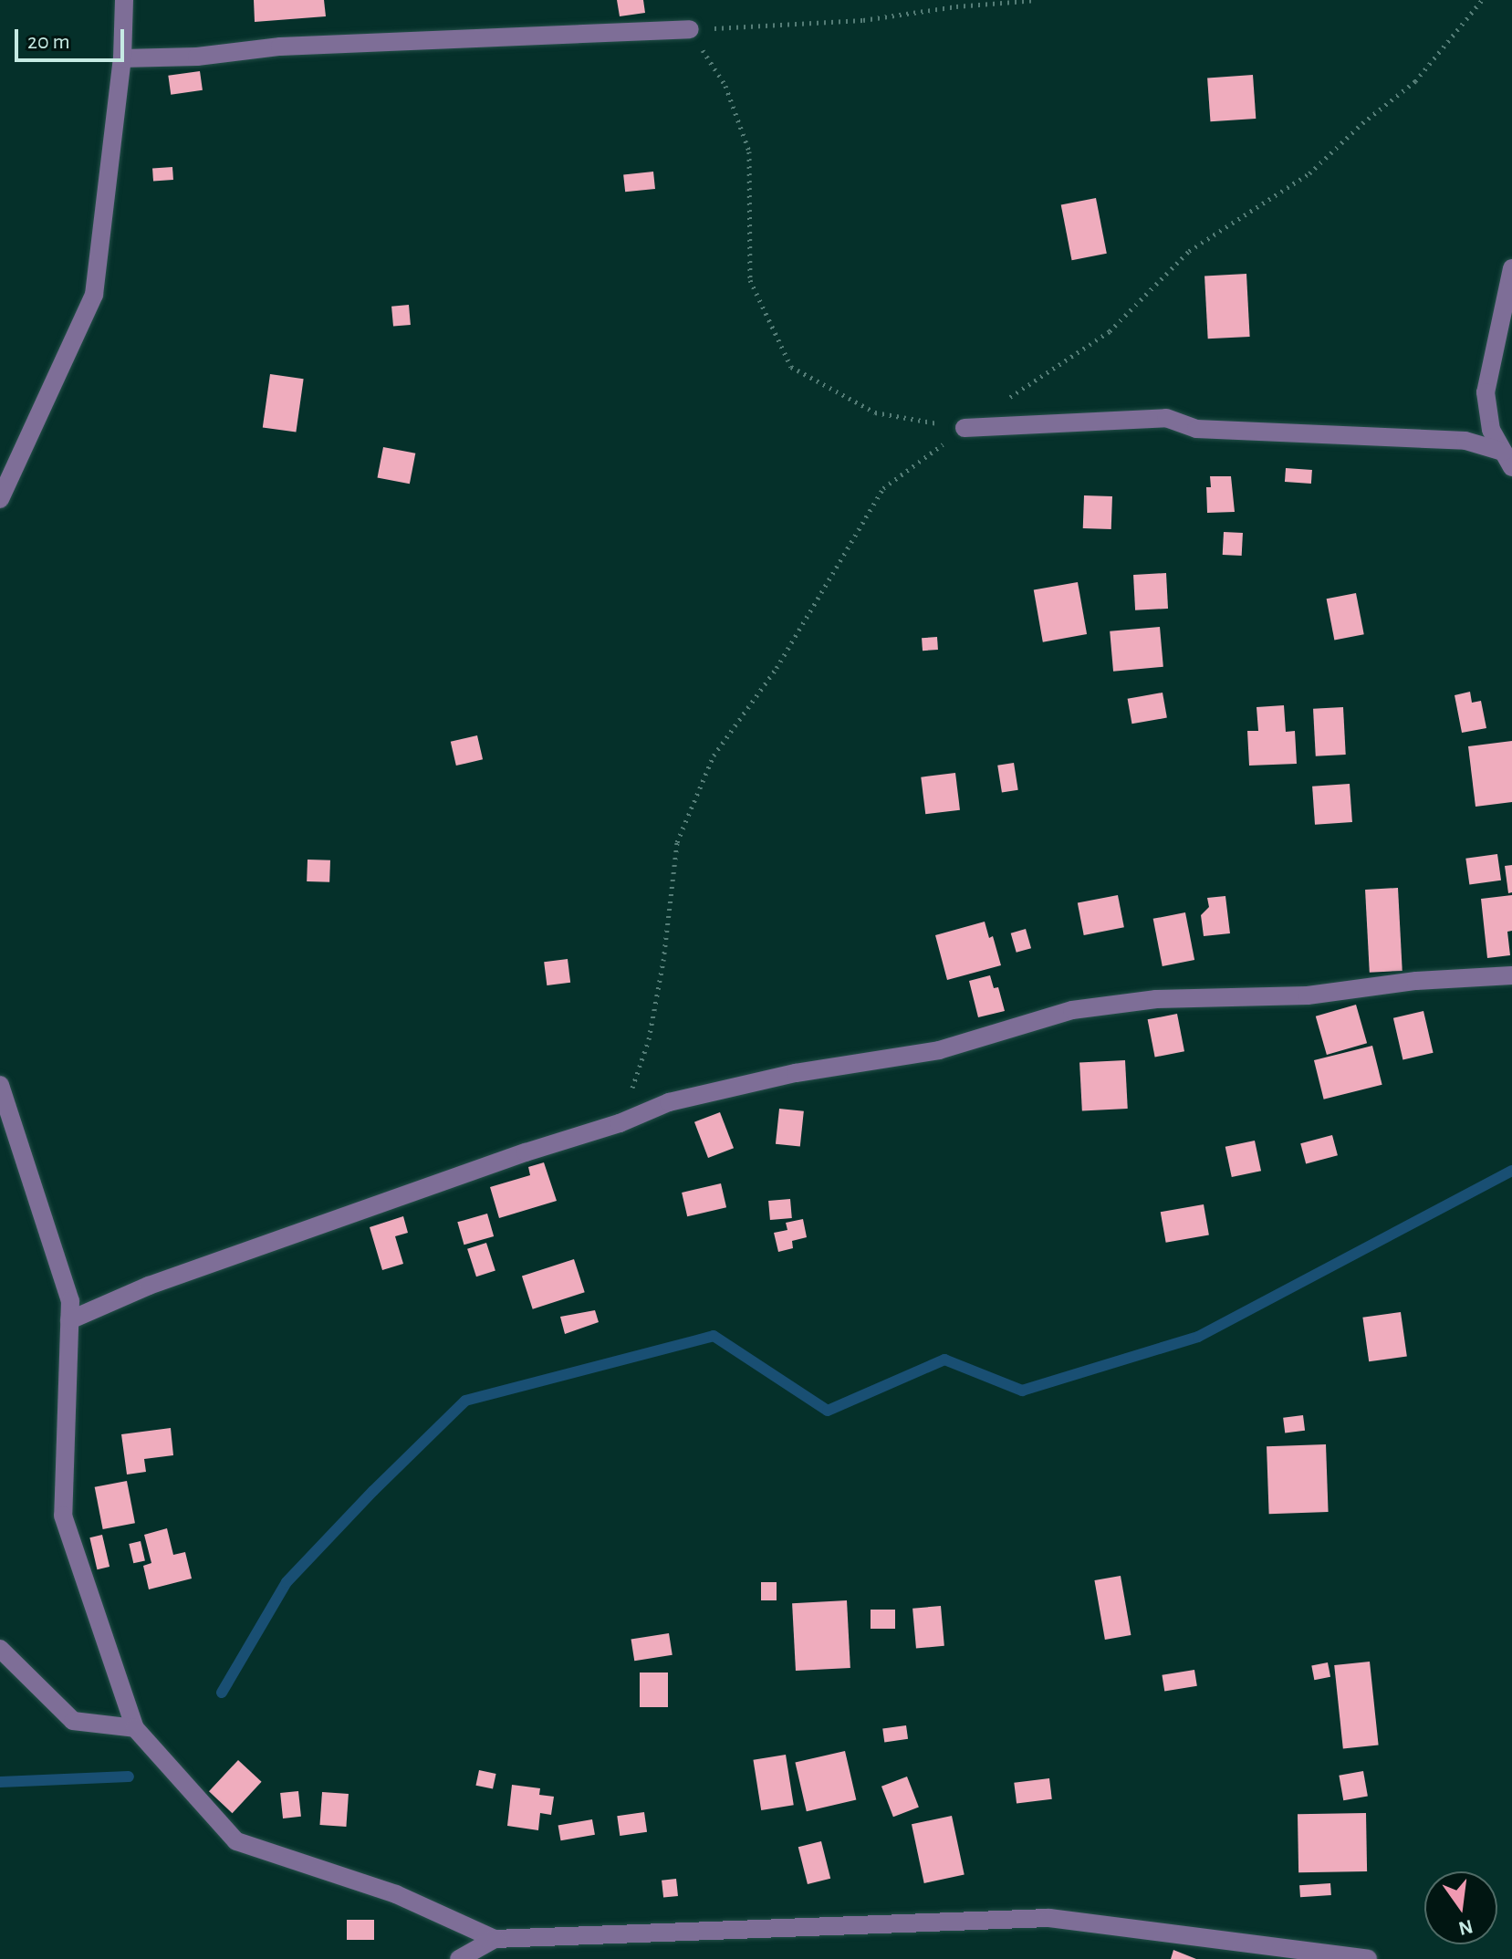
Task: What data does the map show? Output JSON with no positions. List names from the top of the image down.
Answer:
{
  "scale_bar": "20 m",
  "north": "bottom"
}
